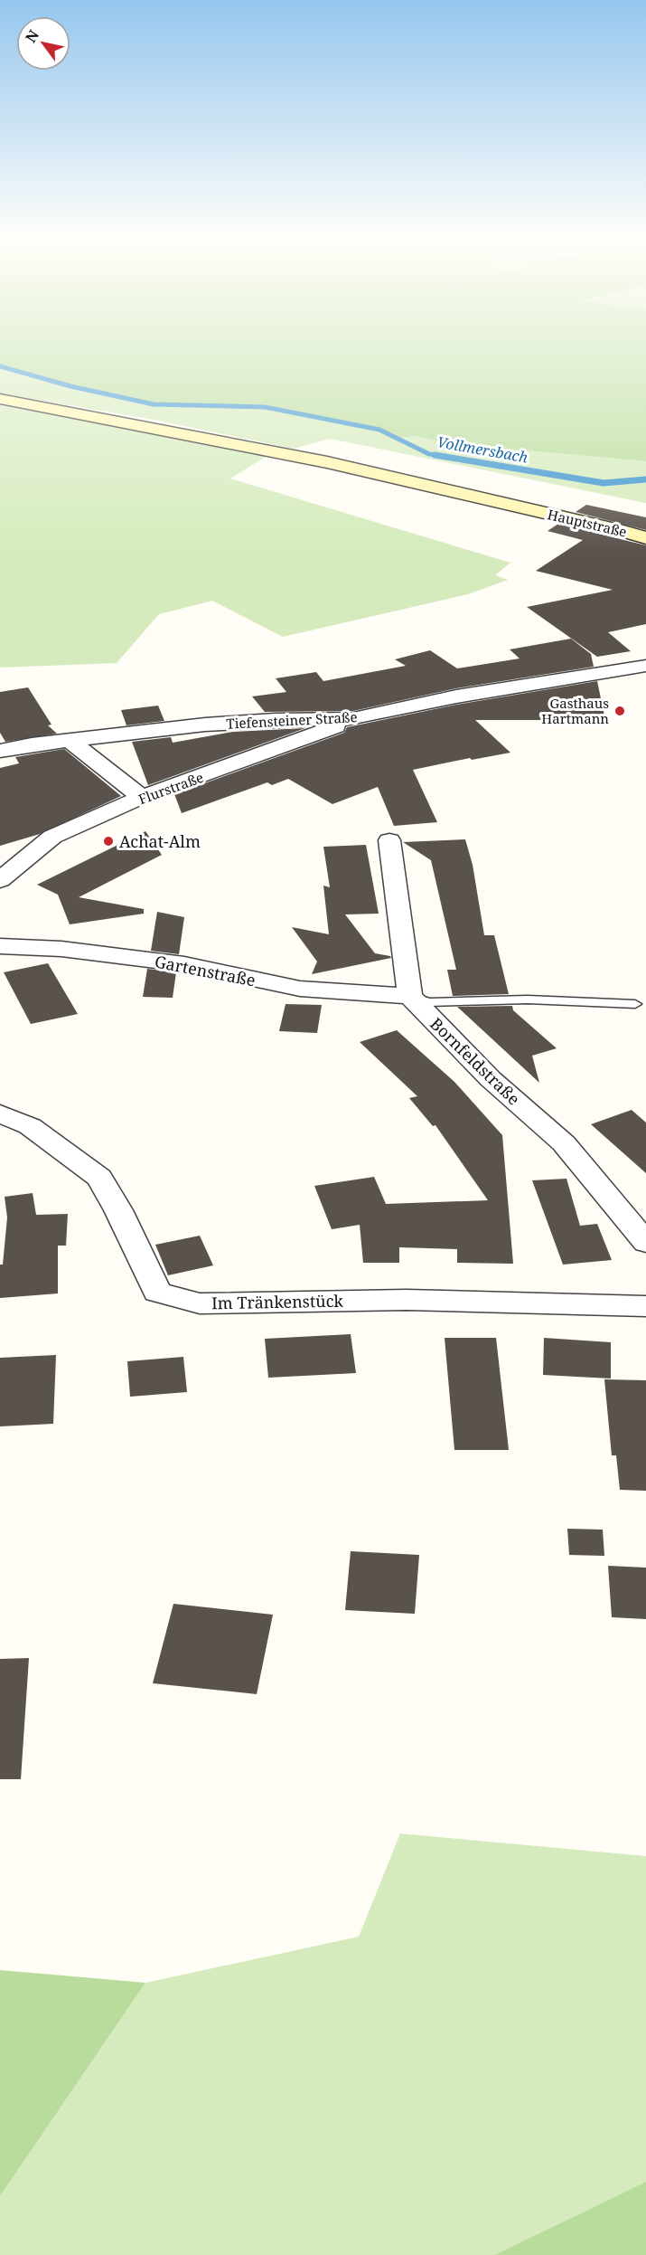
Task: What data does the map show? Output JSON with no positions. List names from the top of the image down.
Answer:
{
  "streets": {
    "main road": ["Hauptstraße"],
    "street": [
      "Tiefensteiner Straße",
      "Flurstraße",
      "Gartenstraße",
      "Bornfeldstraße",
      "Im Tränkenstück"
    ]
  },
  "crossings": [
    ["Tiefensteiner Straße", "Flurstraße"],
    ["Gartenstraße", "Bornfeldstraße"]
  ],
  "water": ["Vollmersbach"],
  "places": ["Gasthaus Hartmann", "Achat-Alm"],
  "north": "top left"
}
